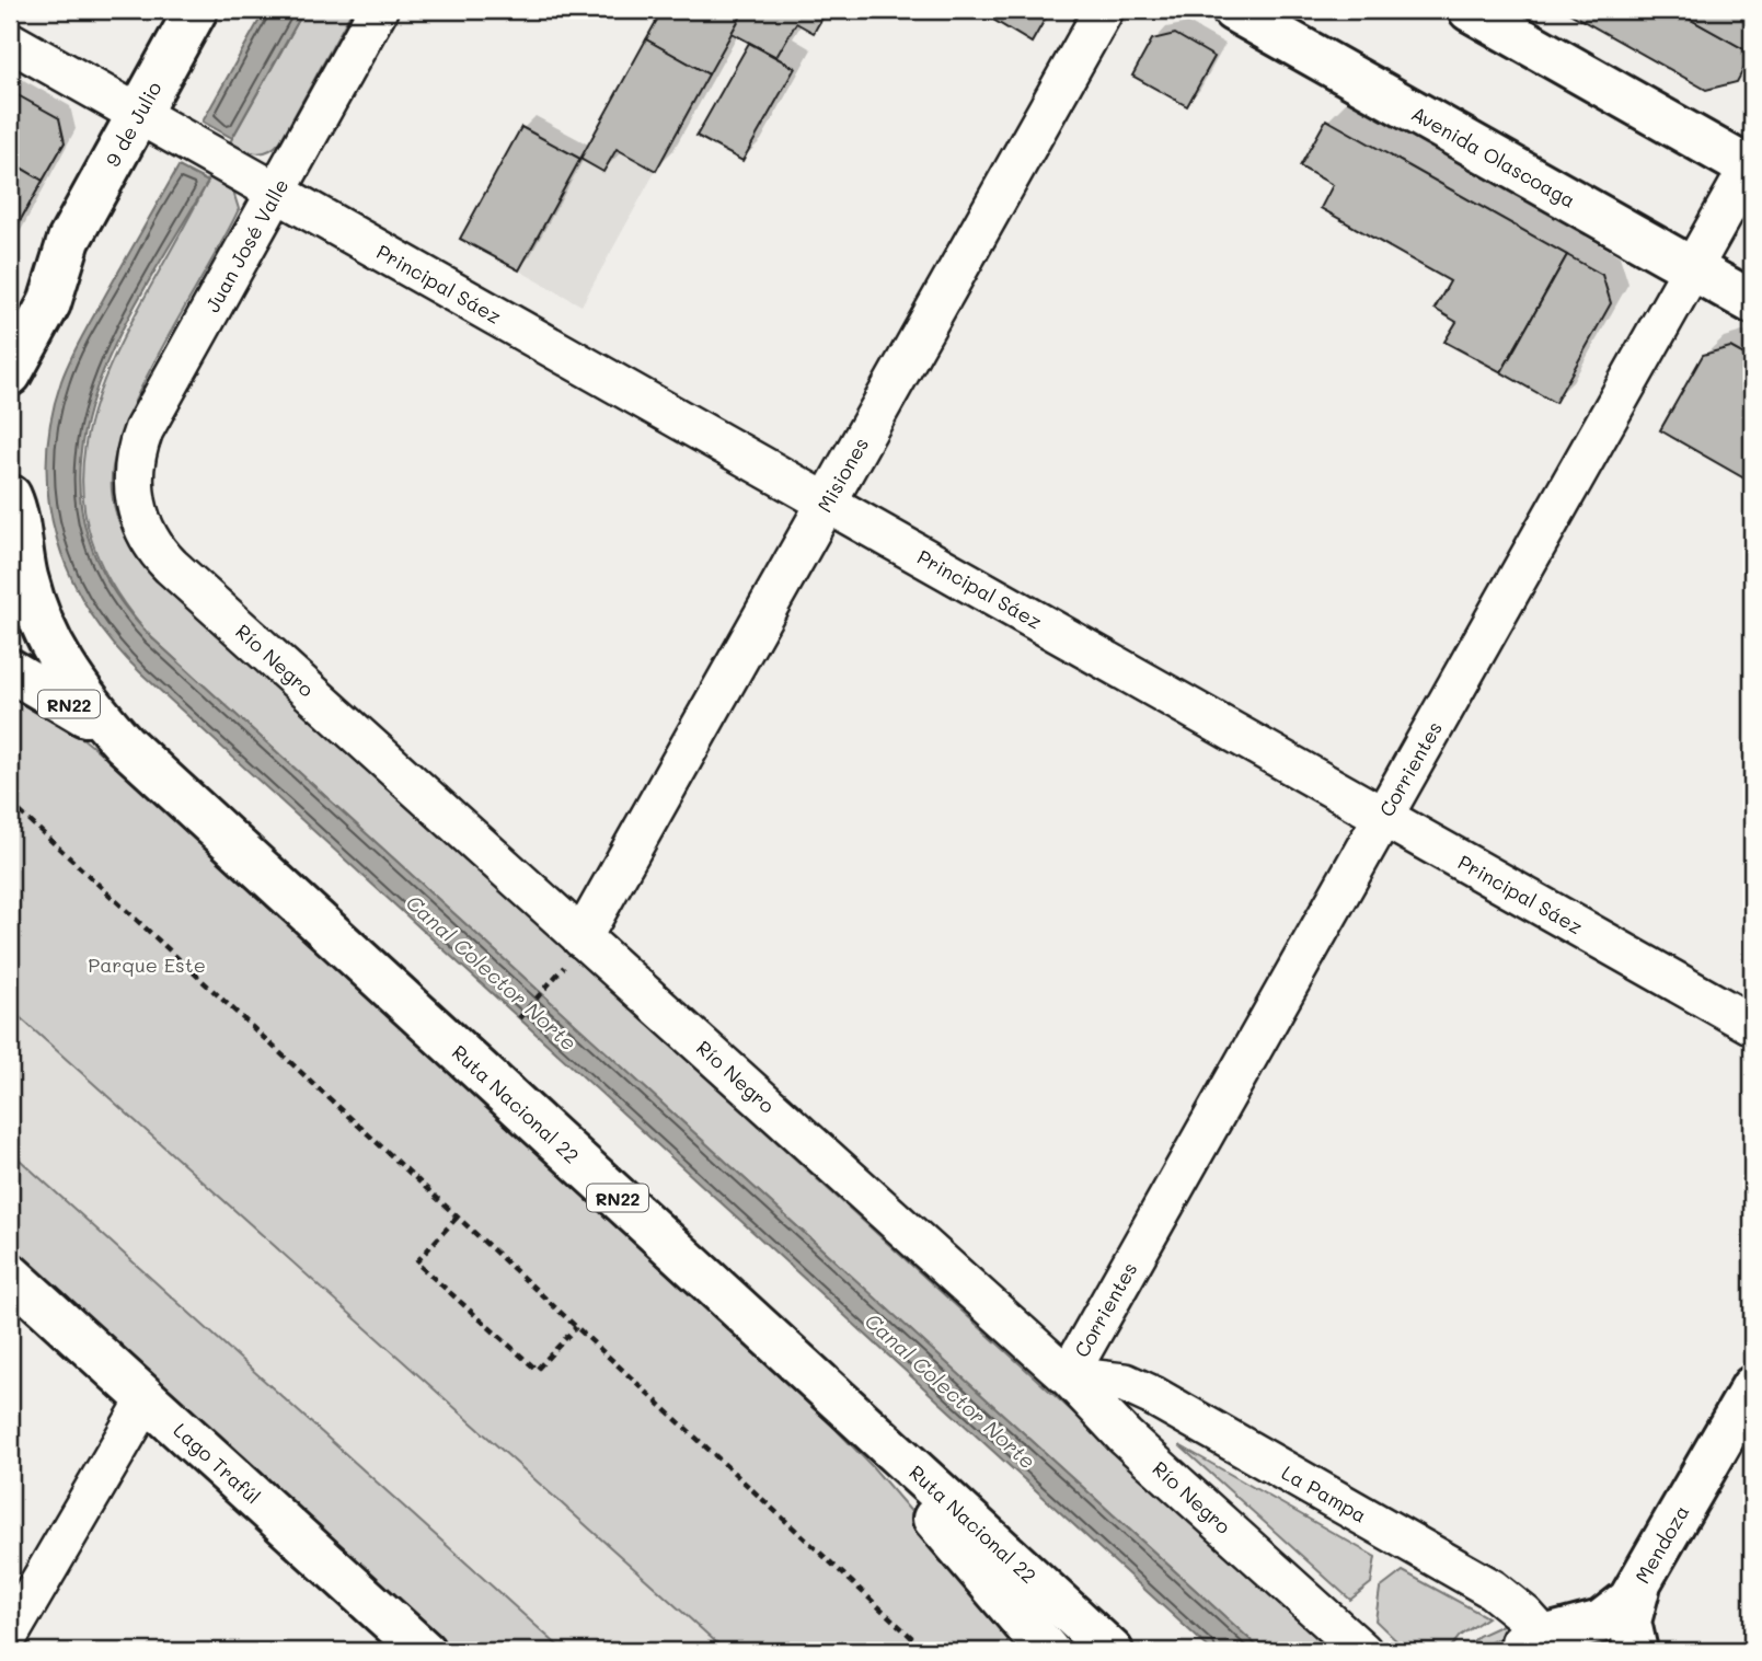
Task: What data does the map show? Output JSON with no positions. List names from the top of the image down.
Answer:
{
  "streets": {
    "main road": [
      "9 de Julio",
      "Avenida Olascoaga",
      "RN22",
      "Ruta Nacional 22",
      "Lago Trafúl",
      "Mendoza"
    ],
    "street": [
      "Juan José Valle",
      "Principal Sáez",
      "Misiones",
      "Río Negro",
      "Corrientes",
      "La Pampa"
    ]
  },
  "crossings": [
    ["9 de Julio", "Principal Sáez"],
    ["Avenida Olascoaga", "Corrientes"],
    ["Juan José Valle", "Principal Sáez"],
    ["Juan José Valle", "Río Negro"],
    ["Principal Sáez", "Misiones"],
    ["Principal Sáez", "Corrientes"],
    ["Misiones", "Río Negro"],
    ["Río Negro", "Corrientes"],
    ["Río Negro", "La Pampa"],
    ["Corrientes", "La Pampa"],
    ["La Pampa", "Mendoza"]
  ],
  "water": ["Canal Colector Norte"],
  "parks": ["Parque Este"]
}
